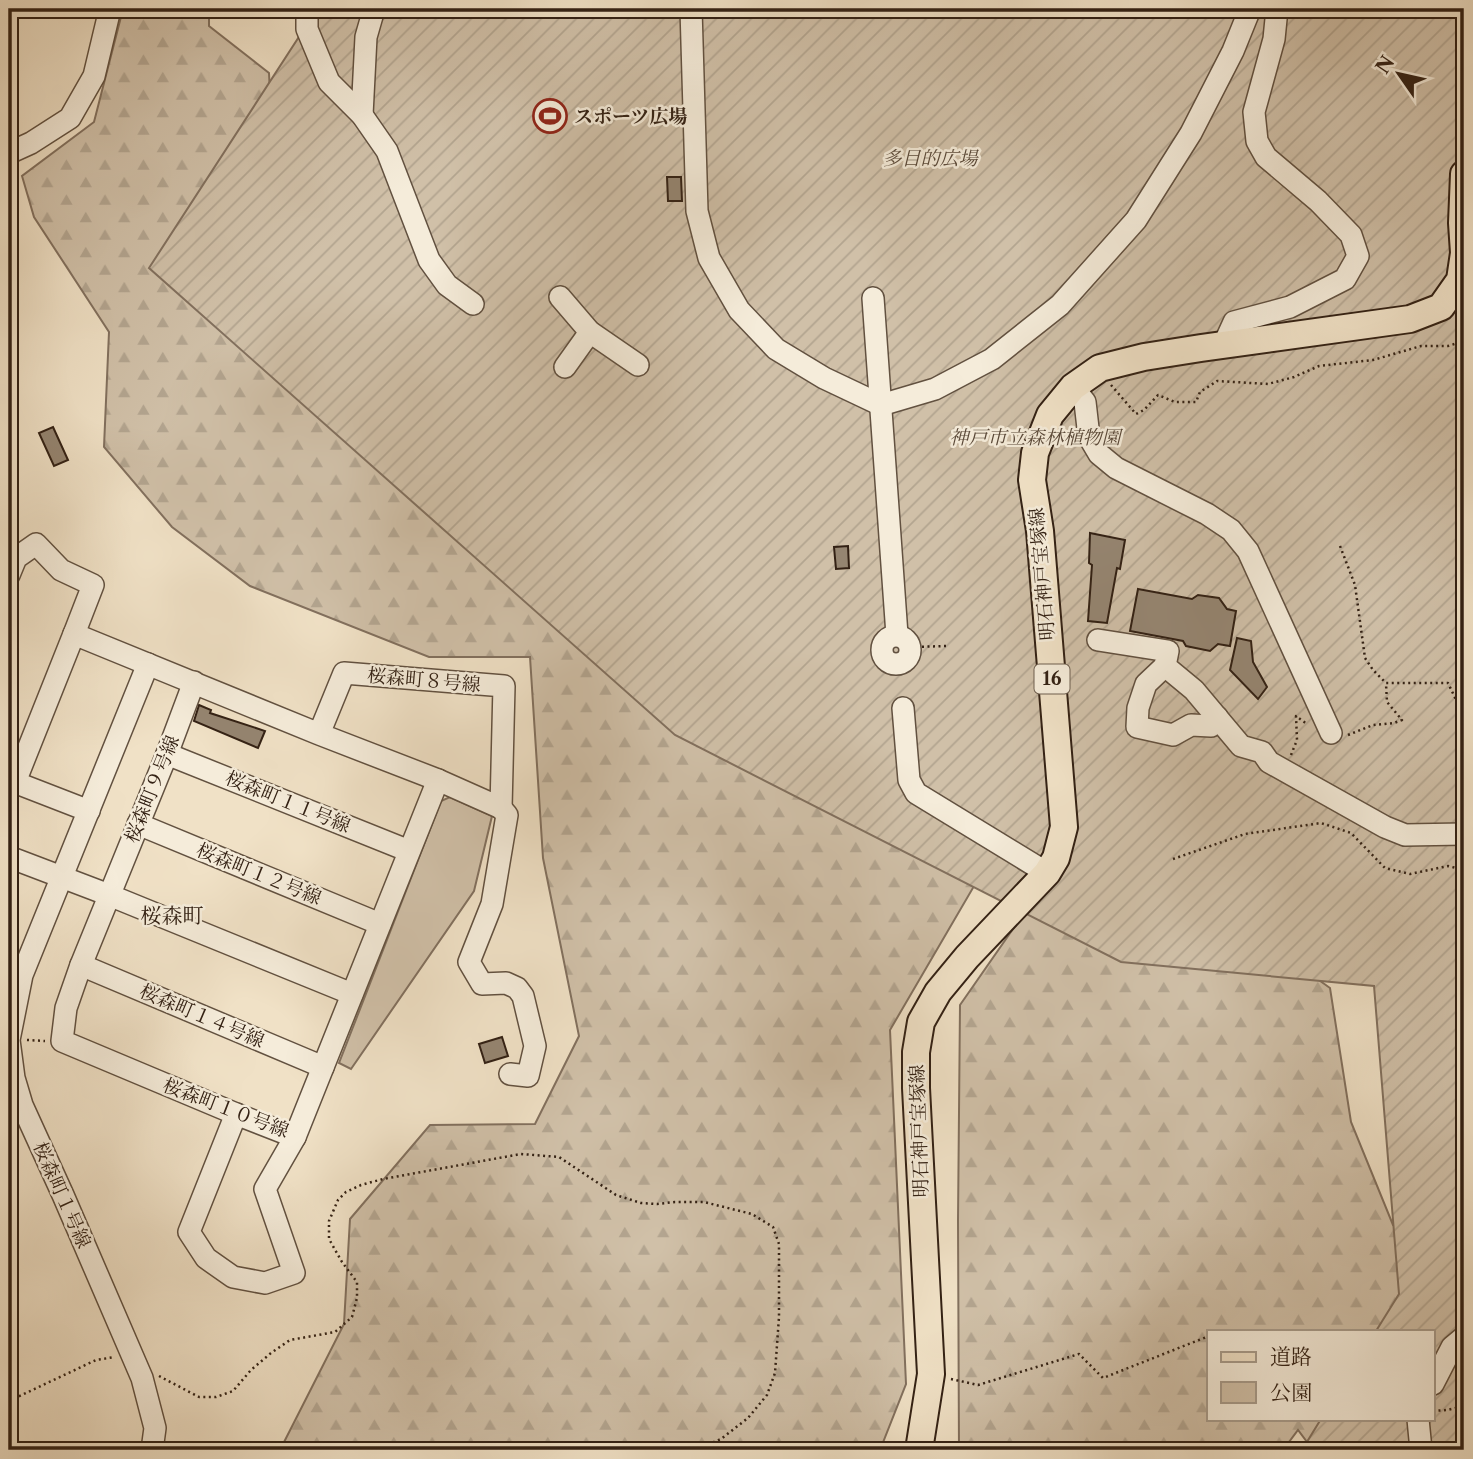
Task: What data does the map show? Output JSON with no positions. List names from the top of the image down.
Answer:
{
  "streets": {
    "main road": ["明石神戸宝塚線", "16"],
    "street": [
      "桜森町８号線",
      "桜森町９号線",
      "桜森町１１号線",
      "桜森町１２号線",
      "桜森町１４号線",
      "桜森町１０号線",
      "桜森町１号線"
    ]
  },
  "crossings": [
    ["桜森町９号線", "桜森町１１号線"],
    ["桜森町９号線", "桜森町１２号線"],
    ["桜森町１１号線", "桜森町１０号線"],
    ["桜森町１２号線", "桜森町１０号線"],
    ["桜森町１４号線", "桜森町１０号線"]
  ],
  "districts": ["桜森町"],
  "parks": ["多目的広場", "神戸市立森林植物園"],
  "places": {
    "sports": ["スポーツ広場"]
  },
  "legend": ["道路", "公園"],
  "north": "top left"
}
